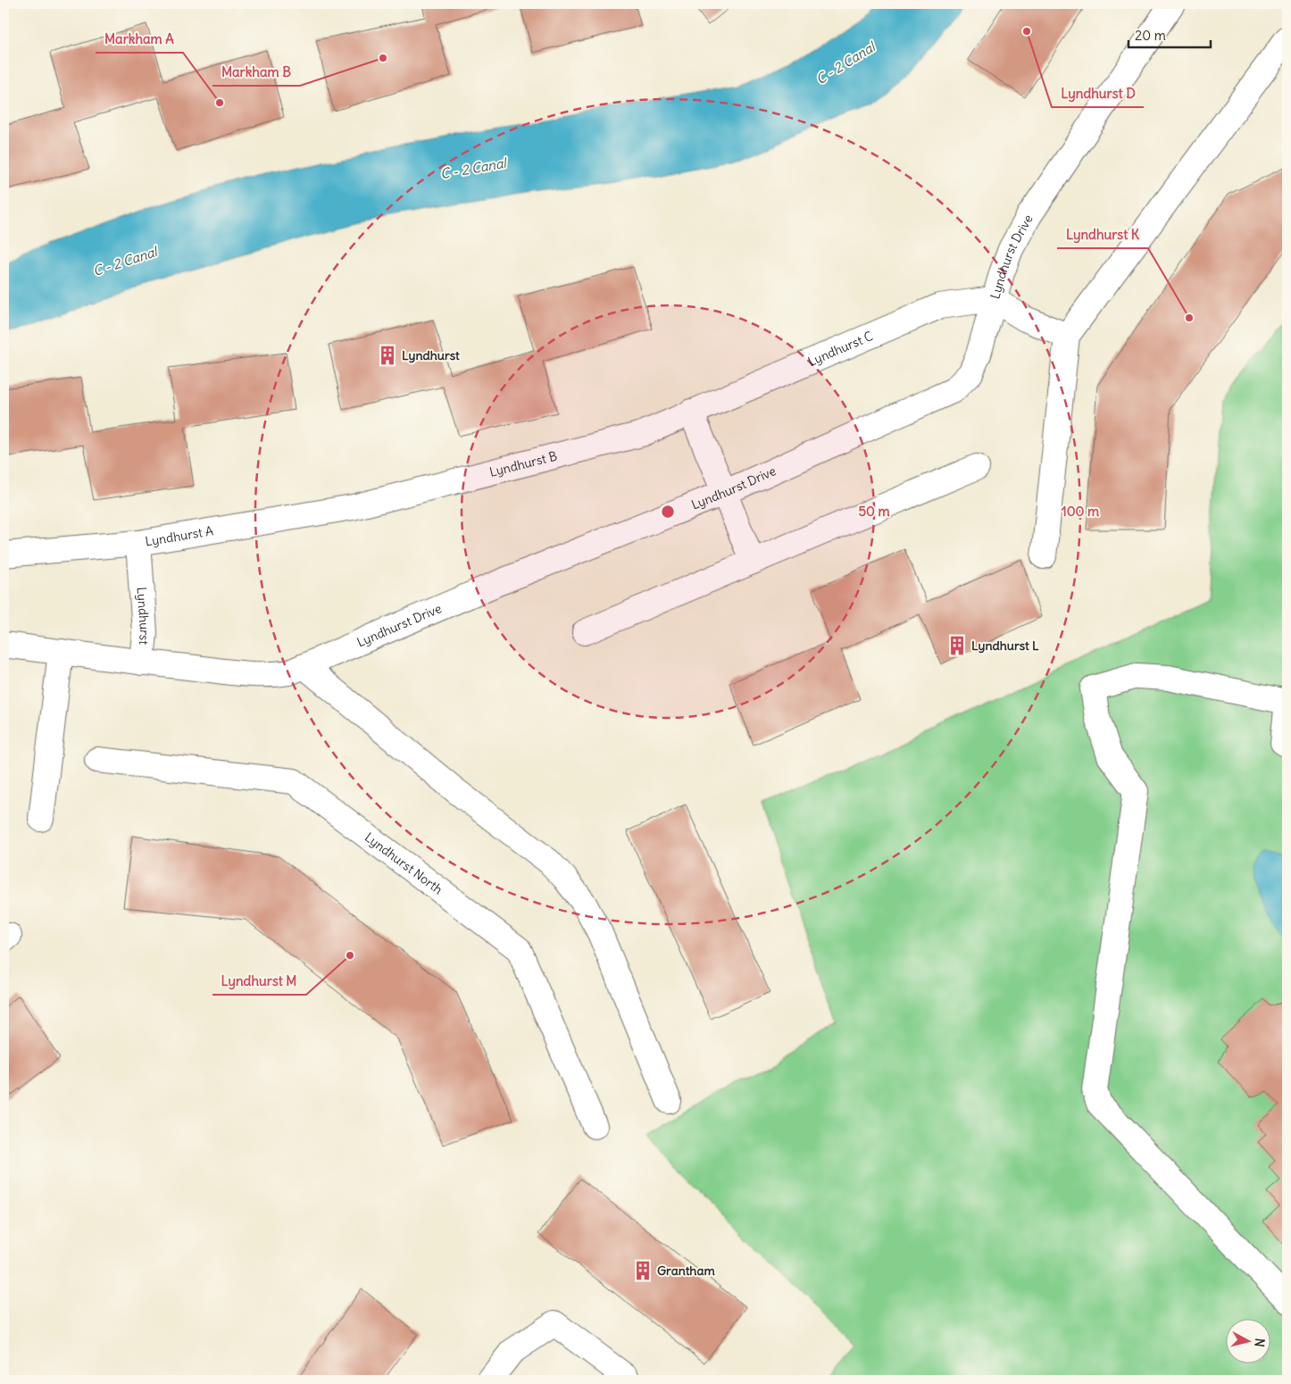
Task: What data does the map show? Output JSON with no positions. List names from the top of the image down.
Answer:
{
  "streets": {
    "street": [
      "Lyndhurst Drive",
      "Lyndhurst C",
      "Lyndhurst B",
      "Lyndhurst A",
      "Lyndhurst",
      "Lyndhurst North"
    ]
  },
  "crossings": [
    ["Lyndhurst Drive", "Lyndhurst C"],
    ["Lyndhurst Drive", "Lyndhurst"],
    ["Lyndhurst C", "Lyndhurst B"],
    ["Lyndhurst B", "Lyndhurst A"],
    ["Lyndhurst A", "Lyndhurst"]
  ],
  "water": ["C - 2 Canal"],
  "places": {
    "other": [
      "Lyndhurst D",
      "Markham B",
      "Markham A",
      "Lyndhurst K",
      "Lyndhurst M"
    ],
    "building": ["Lyndhurst", "Lyndhurst L", "Grantham"]
  },
  "scale_bar": "20 m",
  "north": "right",
  "rings": ["50 m", "100 m"]
}
